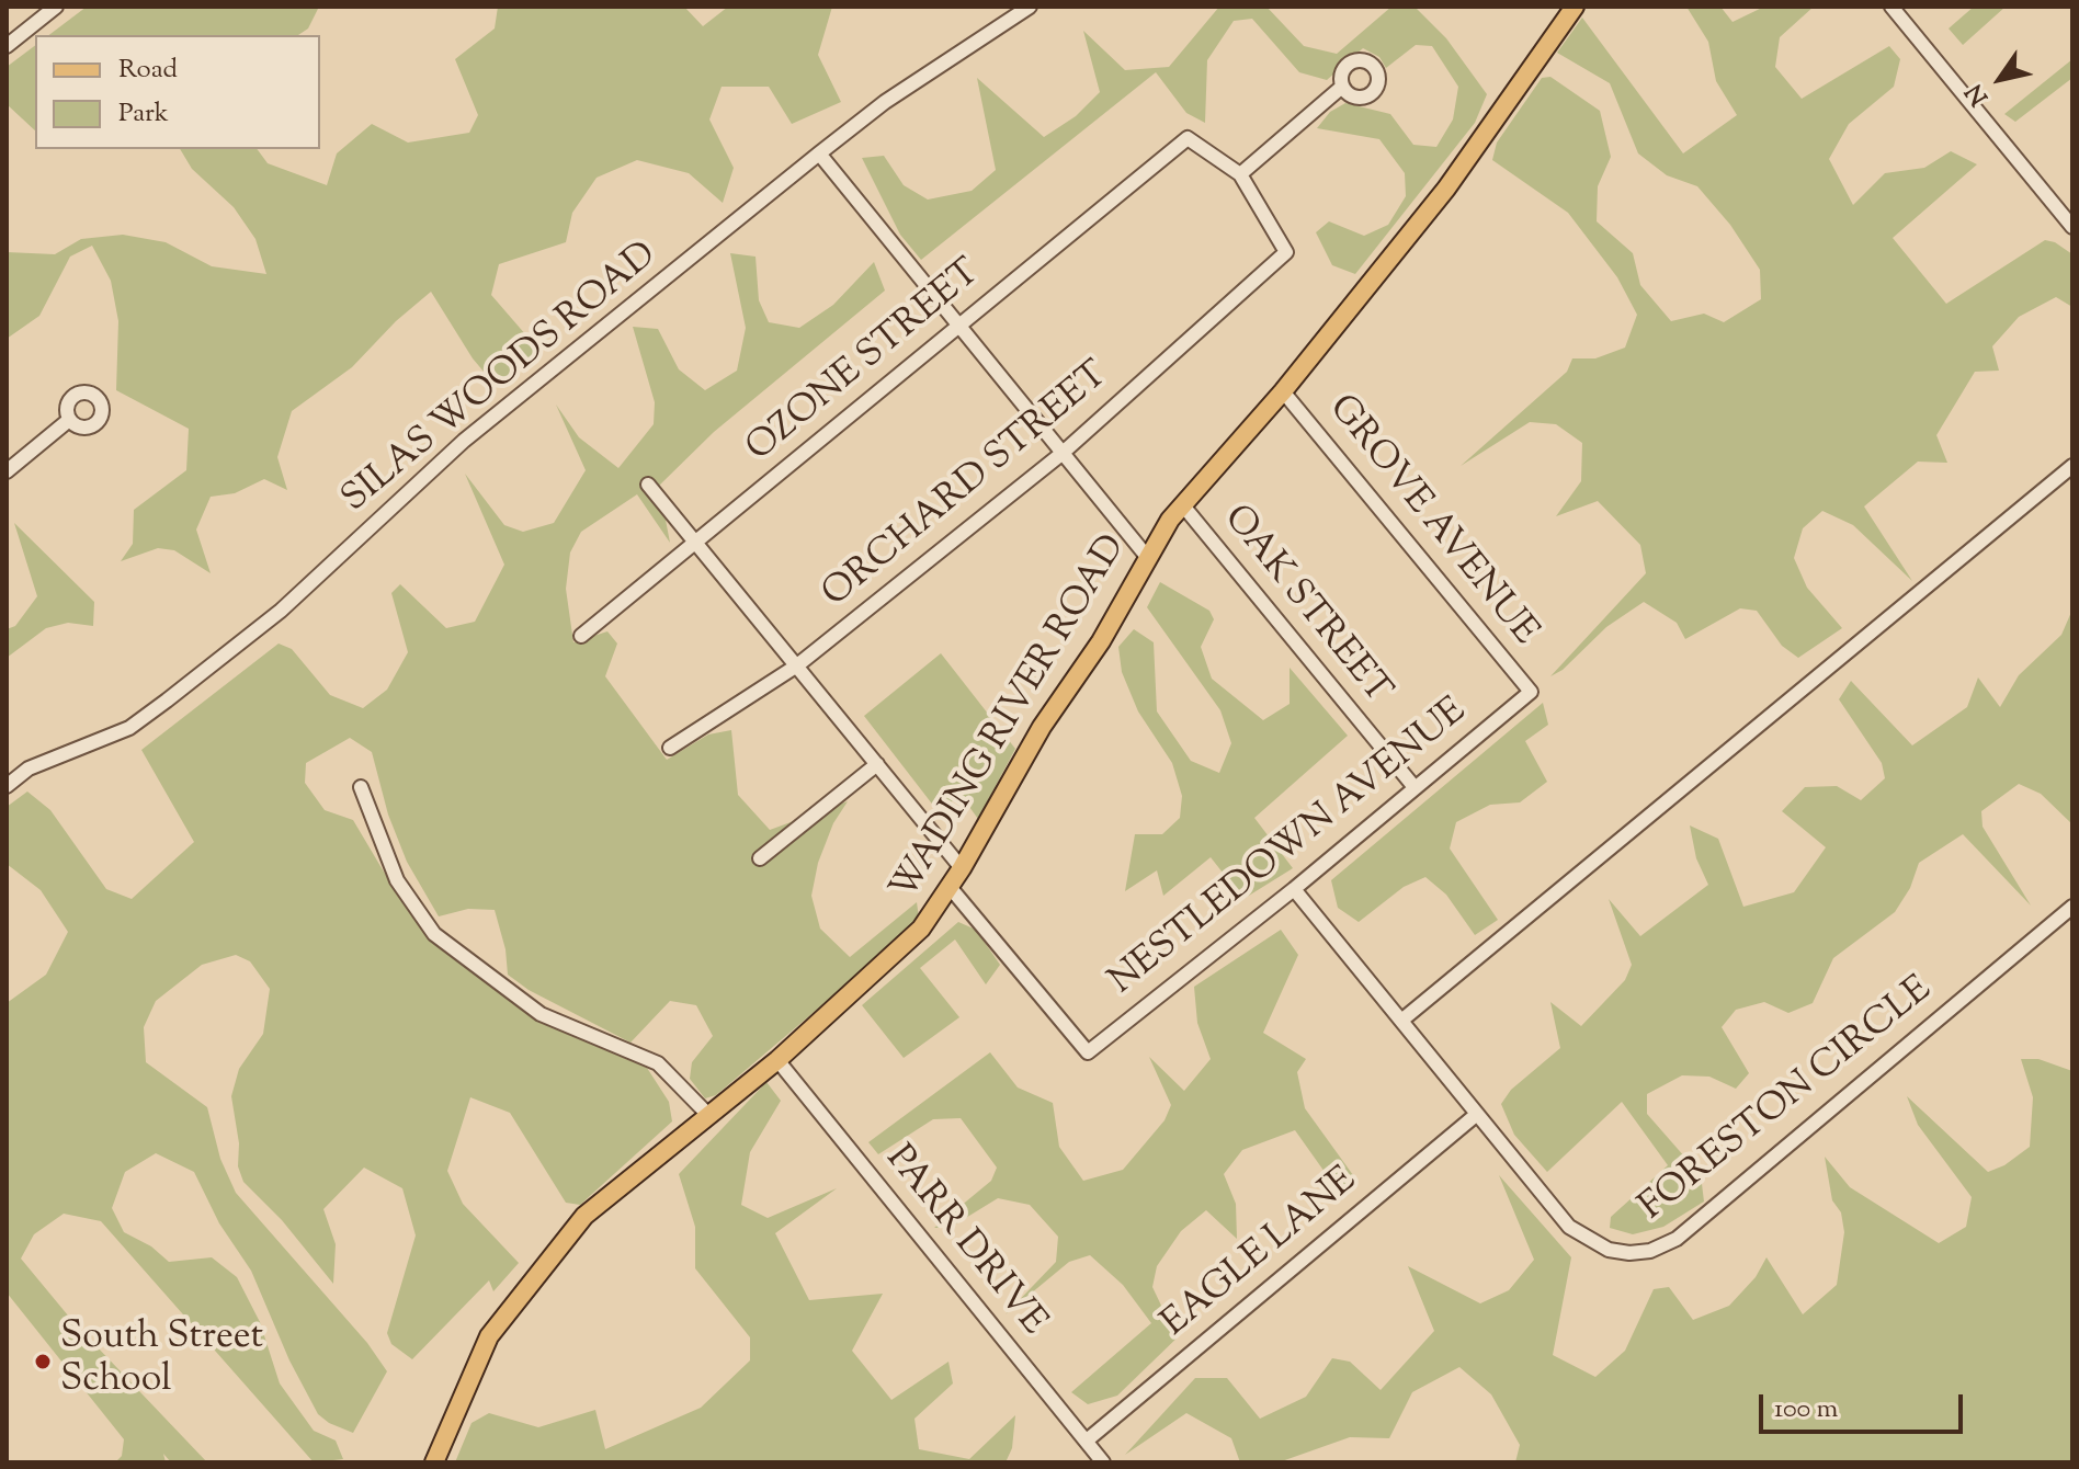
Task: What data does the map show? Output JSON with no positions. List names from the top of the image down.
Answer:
{
  "streets": {
    "main road": ["WADING RIVER ROAD"],
    "street": [
      "OZONE STREET",
      "SILAS WOODS ROAD",
      "ORCHARD STREET",
      "GROVE AVENUE",
      "OAK STREET",
      "NESTLEDOWN AVENUE",
      "FORESTON CIRCLE",
      "PARR DRIVE",
      "EAGLE LANE"
    ]
  },
  "crossings": [
    ["OZONE STREET", "ORCHARD STREET"],
    ["GROVE AVENUE", "WADING RIVER ROAD"],
    ["GROVE AVENUE", "NESTLEDOWN AVENUE"],
    ["OAK STREET", "WADING RIVER ROAD"],
    ["OAK STREET", "NESTLEDOWN AVENUE"],
    ["WADING RIVER ROAD", "NESTLEDOWN AVENUE"],
    ["WADING RIVER ROAD", "PARR DRIVE"],
    ["NESTLEDOWN AVENUE", "FORESTON CIRCLE"],
    ["FORESTON CIRCLE", "EAGLE LANE"],
    ["PARR DRIVE", "EAGLE LANE"]
  ],
  "places": ["South Street School"],
  "legend": ["Road", "Park"],
  "scale_bar": "100 m",
  "north": "bottom left"
}
